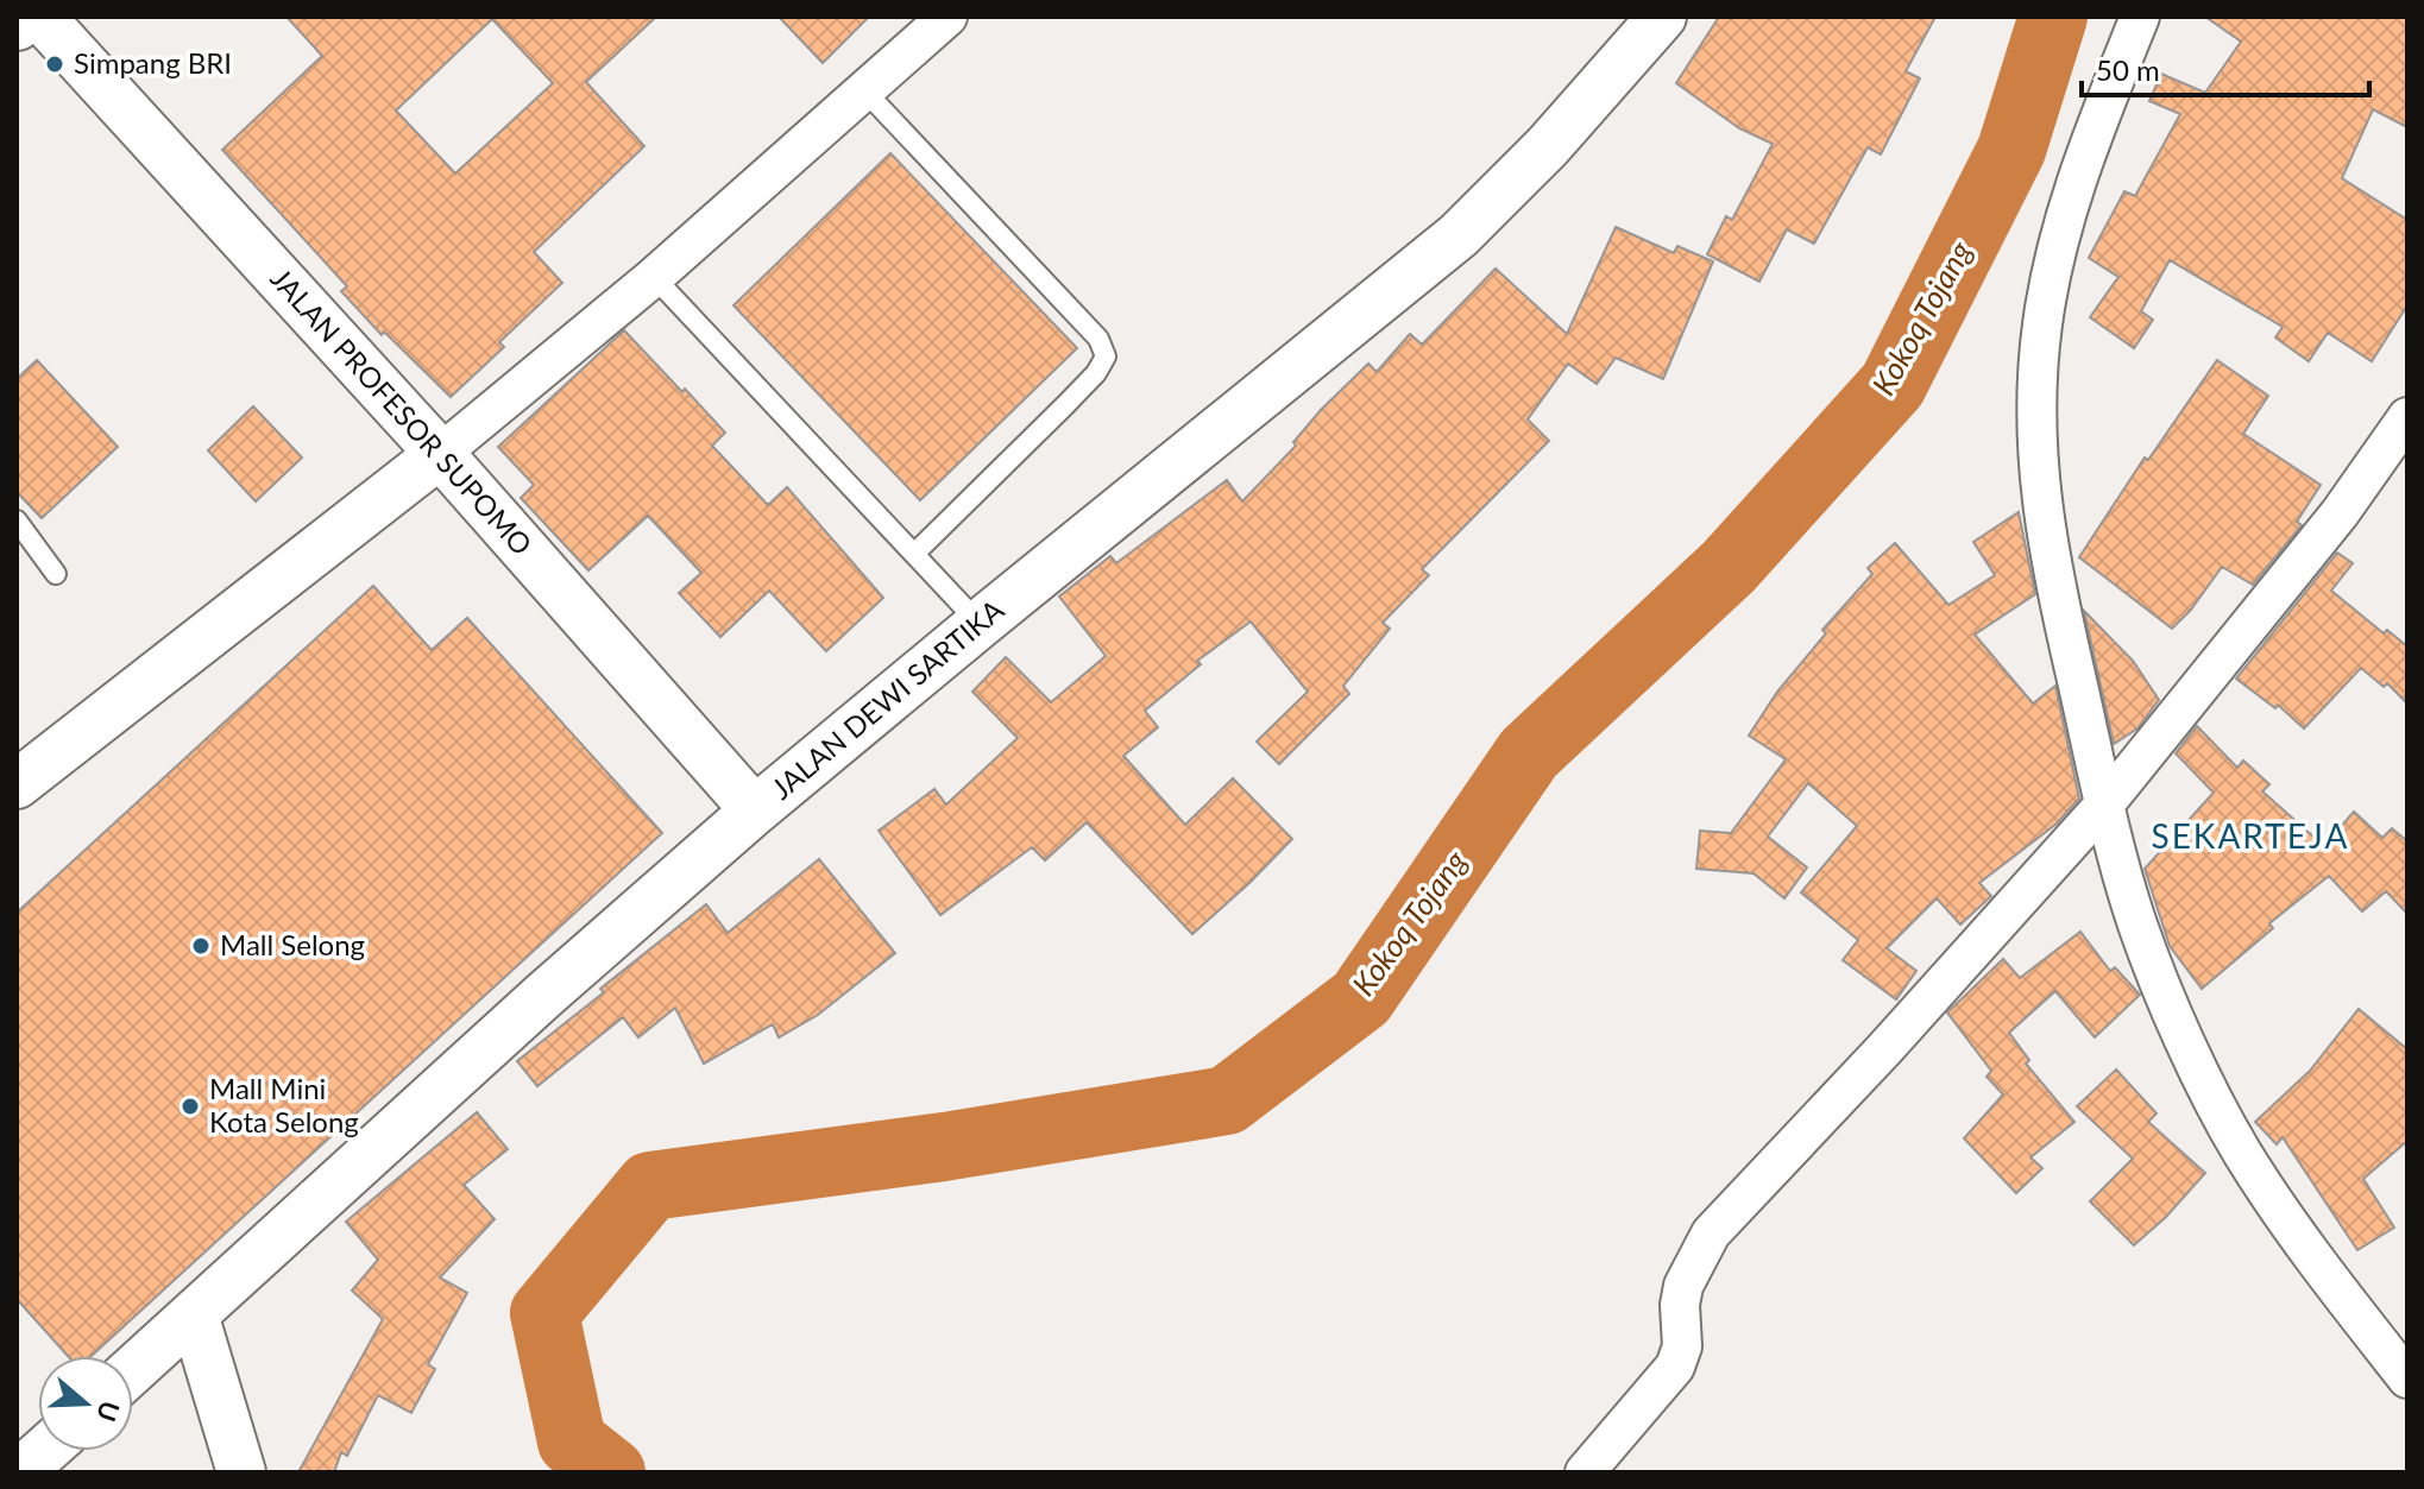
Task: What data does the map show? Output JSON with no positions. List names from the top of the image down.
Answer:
{
  "streets": {
    "street": ["JALAN PROFESOR SUPOMO", "JALAN DEWI SARTIKA"]
  },
  "crossings": [
    ["JALAN PROFESOR SUPOMO", "JALAN DEWI SARTIKA"]
  ],
  "districts": ["SEKARTEJA"],
  "water": ["Kokoq Tojang"],
  "places": ["Simpang BRI", "Mall Selong", "Mall Mini Kota Selong"],
  "scale_bar": "50 m",
  "north": "right"
}
